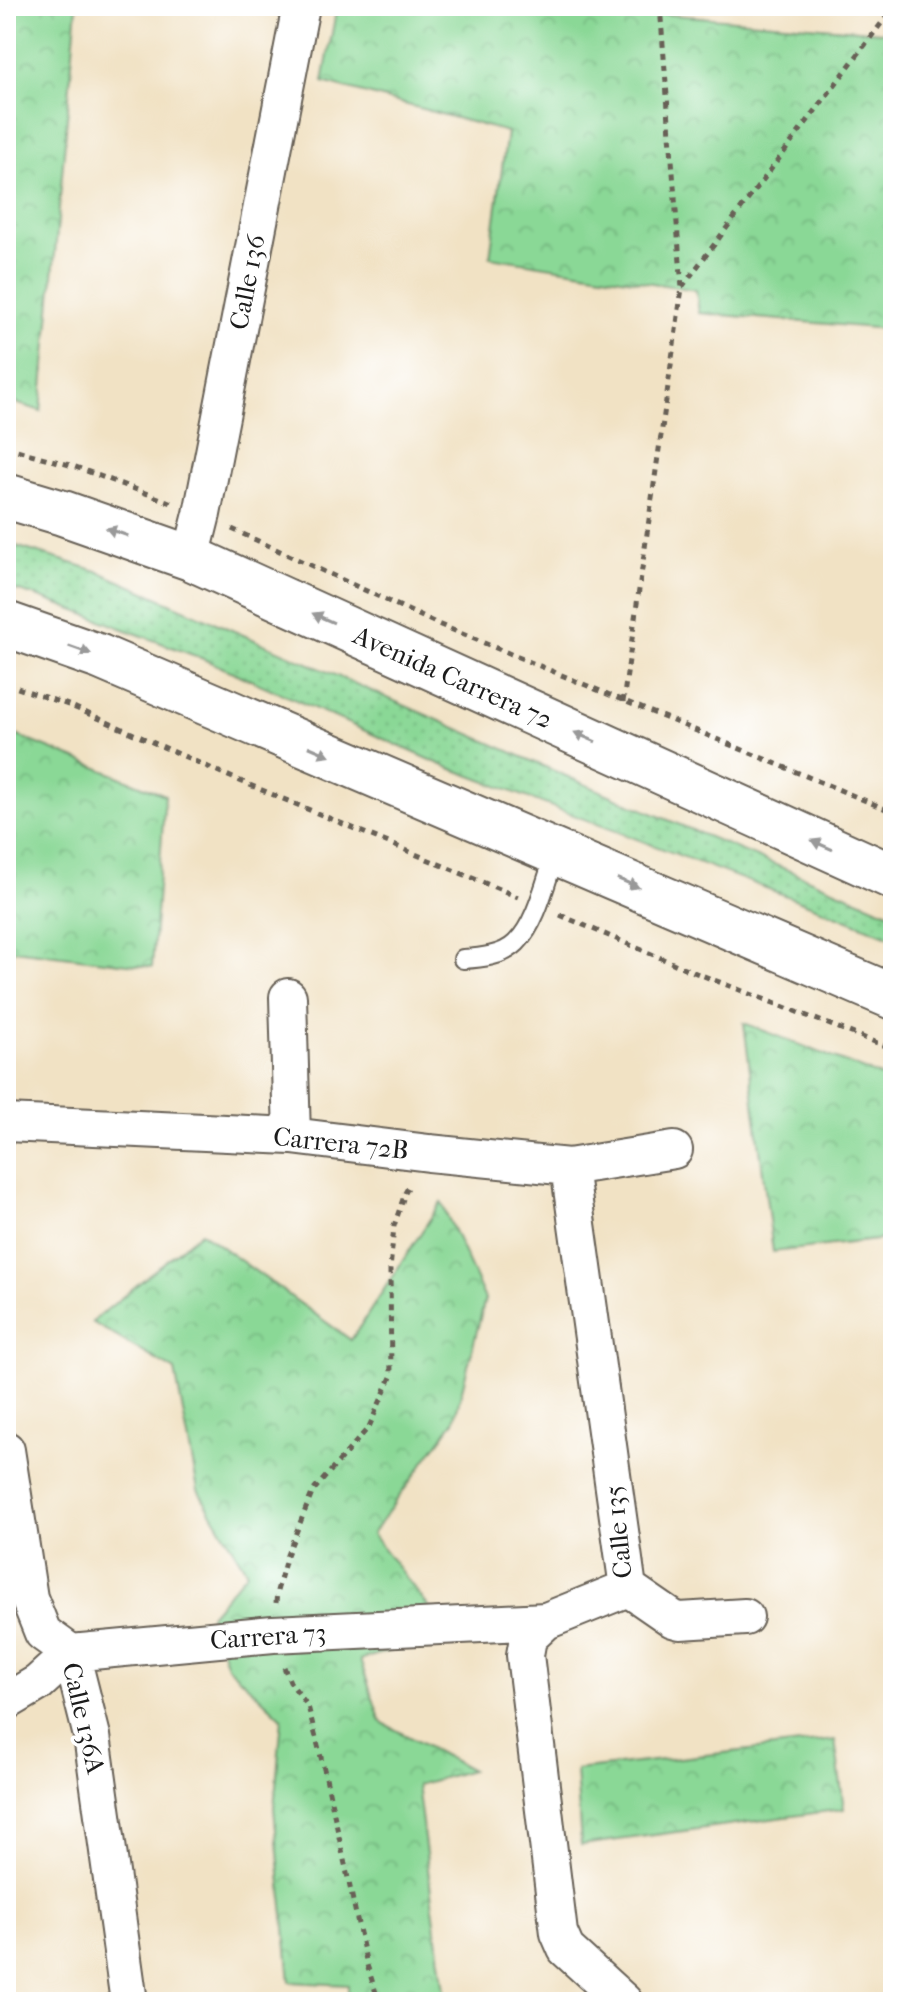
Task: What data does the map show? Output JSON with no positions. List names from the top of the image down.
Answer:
{
  "streets": {
    "highway": ["Avenida Carrera 72"],
    "street": [
      "Calle 136",
      "Carrera 72B",
      "Calle 135",
      "Carrera 73",
      "Calle 136A"
    ]
  },
  "crossings": [
    ["Calle 136", "Avenida Carrera 72"],
    ["Carrera 72B", "Calle 135"],
    ["Calle 135", "Carrera 73"],
    ["Carrera 73", "Calle 136A"]
  ]
}
